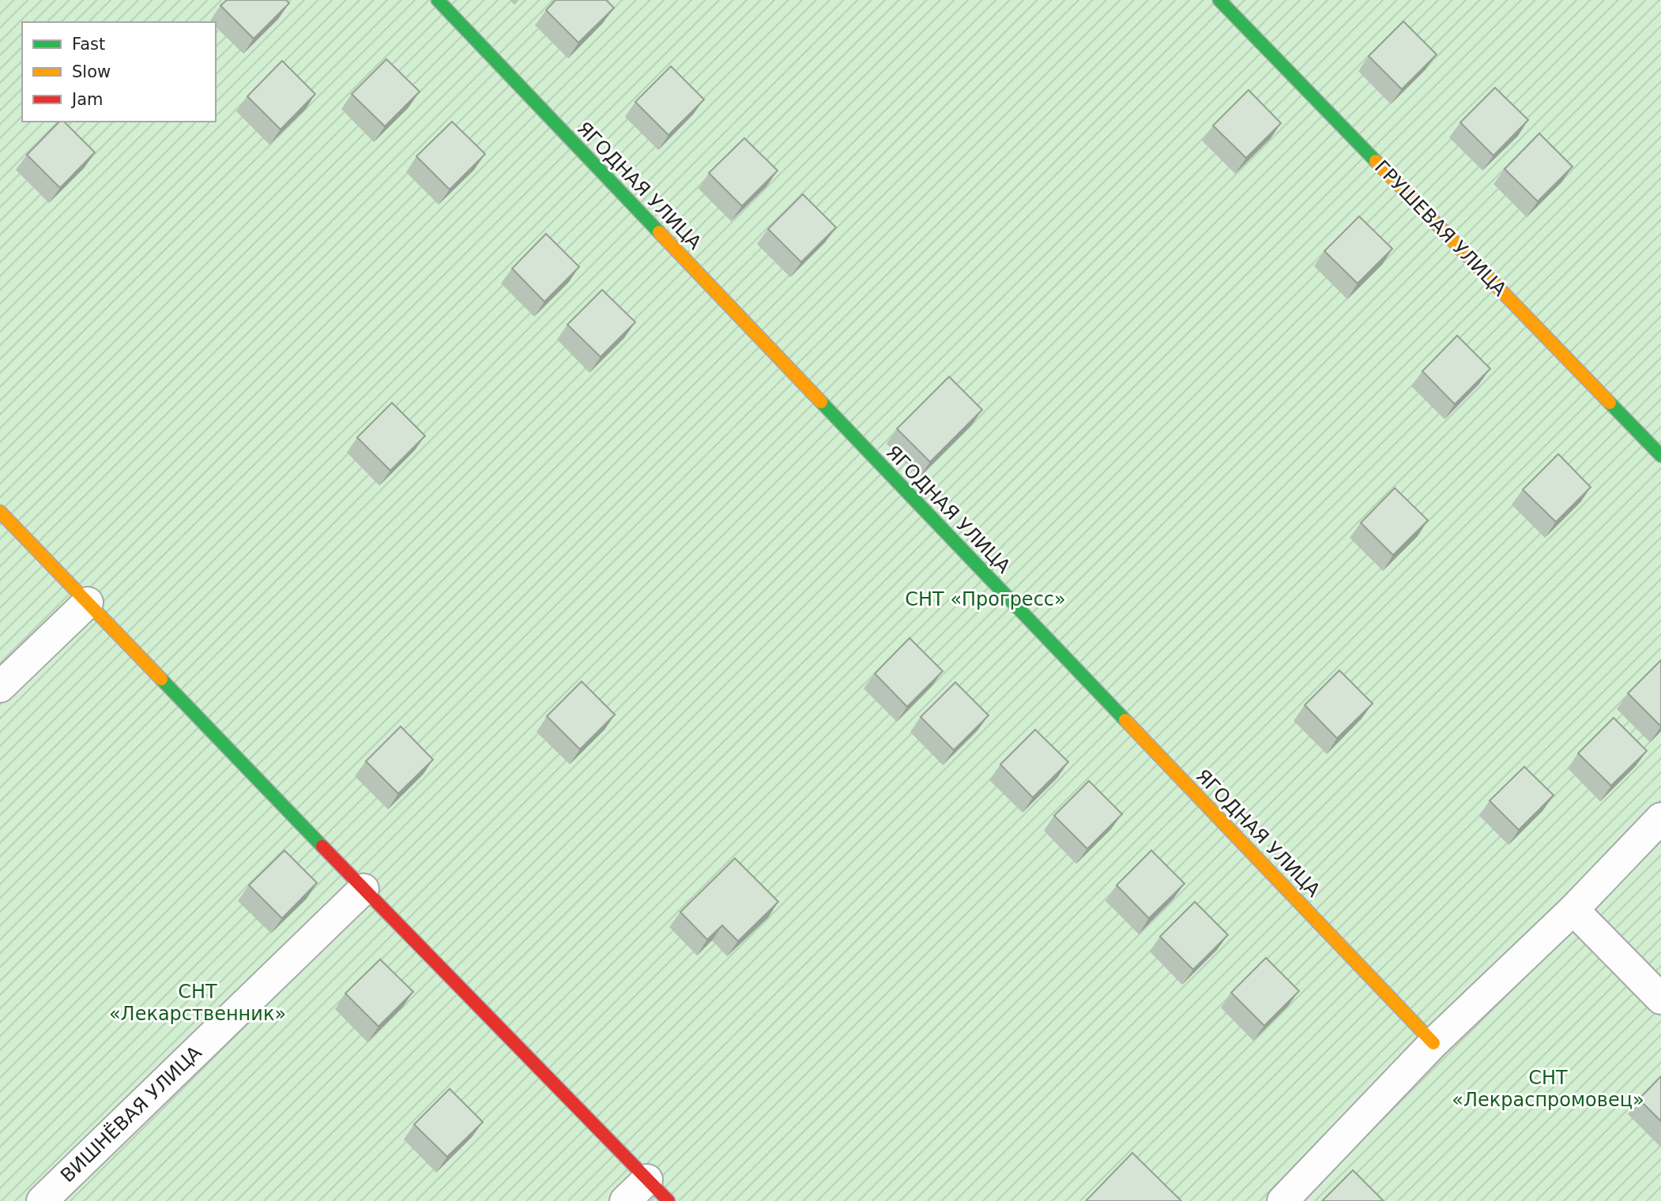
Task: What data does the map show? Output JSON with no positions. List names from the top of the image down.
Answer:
{
  "streets": {
    "street": ["ЯГОДНАЯ УЛИЦА", "ГРУШЕВАЯ УЛИЦА", "ВИШНЁВАЯ УЛИЦА"]
  },
  "parks": ["СНТ «Прогресс»", "СНТ «Лекарственник»", "СНТ «Лекраспромовец»"],
  "legend": ["Fast", "Slow", "Jam"]
}
